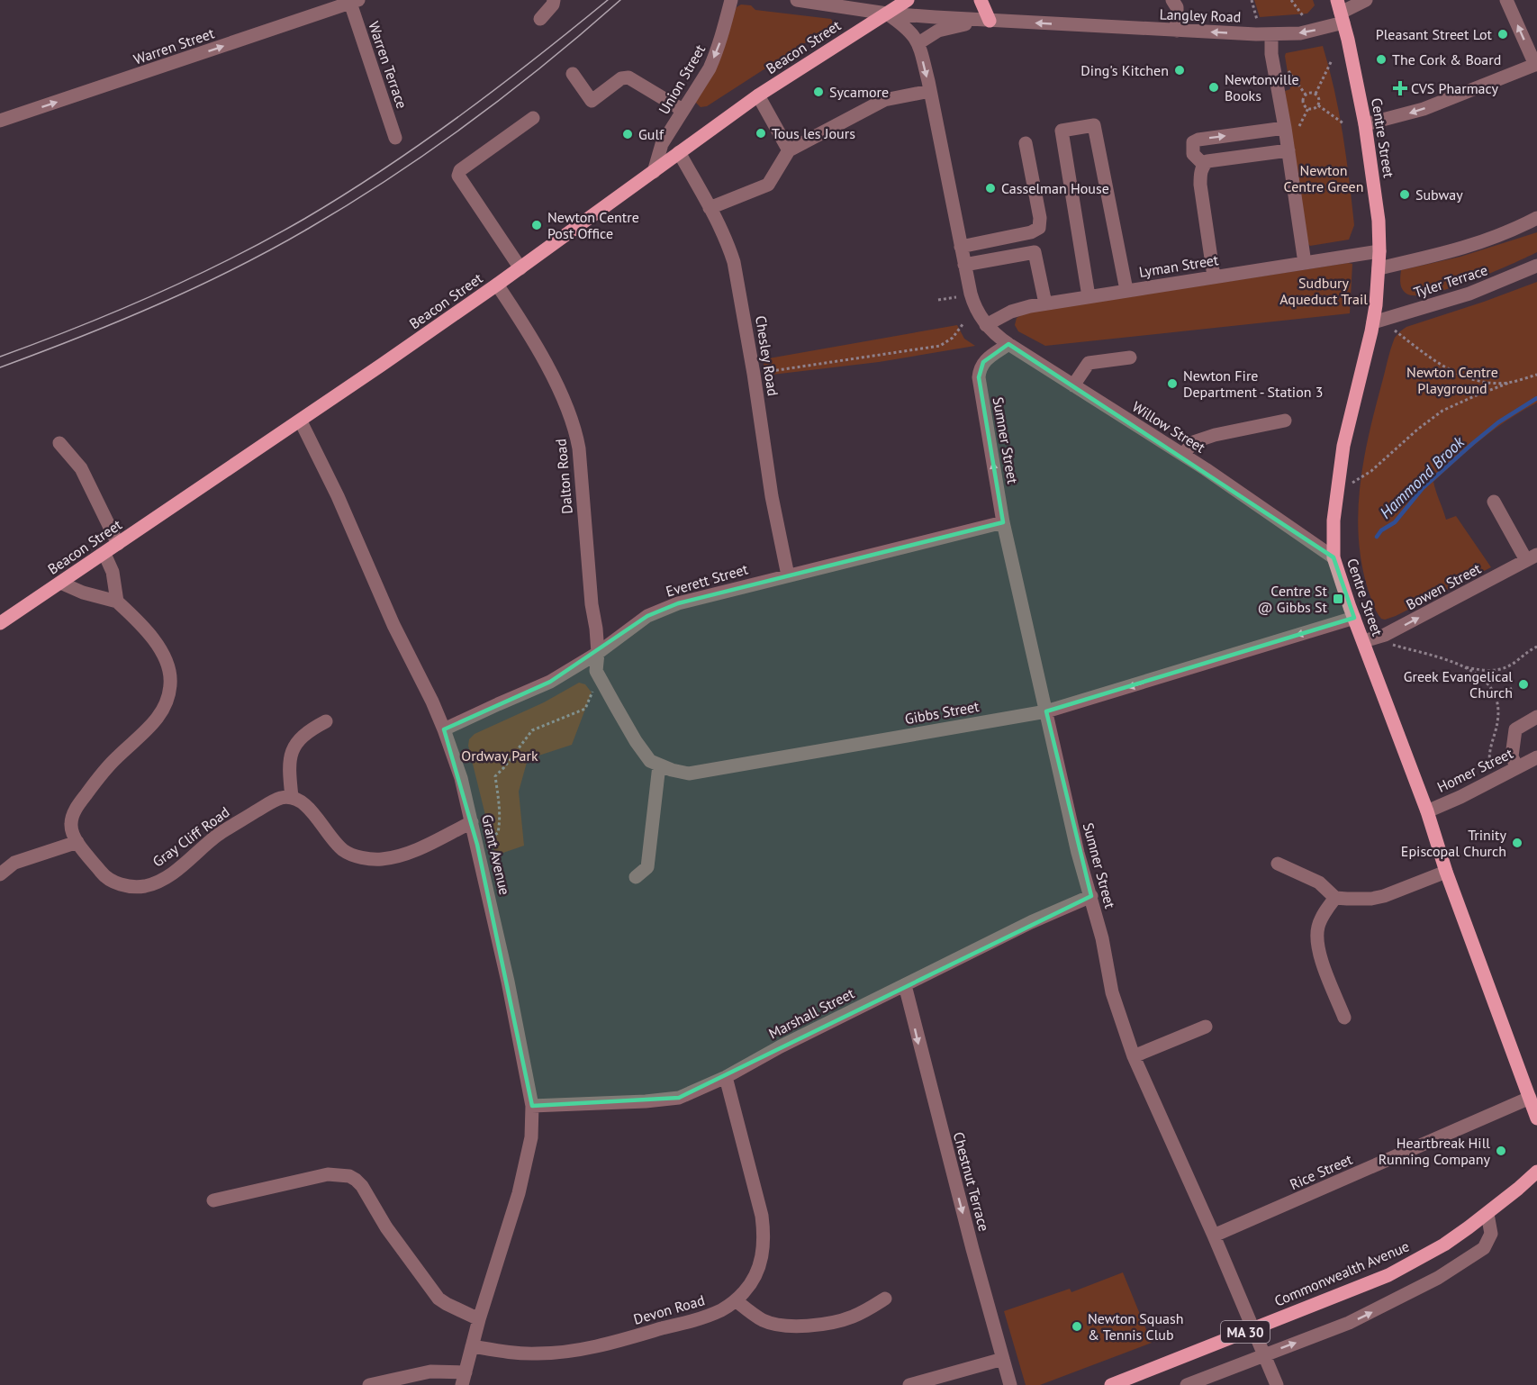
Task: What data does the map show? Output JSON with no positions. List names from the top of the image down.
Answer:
{
  "streets": {
    "main road": [
      "Beacon Street",
      "Centre Street",
      "Commonwealth Avenue",
      "MA 30"
    ],
    "street": [
      "Langley Road",
      "Warren Street",
      "Warren Terrace",
      "Union Street",
      "Lyman Street",
      "Tyler Terrace",
      "Chesley Road",
      "Willow Street",
      "Sumner Street",
      "Dalton Road",
      "Everett Street",
      "Bowen Street",
      "Gibbs Street",
      "Homer Street",
      "Gray Cliff Road",
      "Grant Avenue",
      "Marshall Street",
      "Rice Street",
      "Chestnut Terrace",
      "Devon Road"
    ]
  },
  "crossings": [
    ["Langley Road", "Beacon Street"],
    ["Langley Road", "Centre Street"],
    ["Warren Street", "Warren Terrace"],
    ["Beacon Street", "Union Street"],
    ["Beacon Street", "Chesley Road"],
    ["Beacon Street", "Dalton Road"],
    ["Beacon Street", "Gray Cliff Road"],
    ["Beacon Street", "Grant Avenue"],
    ["Centre Street", "Lyman Street"],
    ["Centre Street", "Tyler Terrace"],
    ["Centre Street", "Willow Street"],
    ["Centre Street", "Bowen Street"],
    ["Centre Street", "Gibbs Street"],
    ["Centre Street", "Homer Street"],
    ["Centre Street", "Rice Street"],
    ["Lyman Street", "Willow Street"],
    ["Chesley Road", "Everett Street"],
    ["Willow Street", "Sumner Street"],
    ["Sumner Street", "Everett Street"],
    ["Sumner Street", "Gibbs Street"],
    ["Sumner Street", "Marshall Street"],
    ["Sumner Street", "Rice Street"],
    ["Sumner Street", "Commonwealth Avenue"],
    ["Dalton Road", "Everett Street"],
    ["Dalton Road", "Gibbs Street"],
    ["Everett Street", "Gibbs Street"],
    ["Everett Street", "Grant Avenue"],
    ["Grant Avenue", "Marshall Street"],
    ["Grant Avenue", "Devon Road"],
    ["Marshall Street", "Chestnut Terrace"],
    ["Marshall Street", "Devon Road"]
  ],
  "one_way": [
    "Langley Road",
    "Warren Street",
    "Union Street",
    "Bowen Street",
    "Gibbs Street",
    "Chestnut Terrace"
  ],
  "water": ["Hammond Brook"],
  "parks": [
    "Newton Centre Green",
    "Sudbury Aqueduct Trail",
    "Newton Centre Playground",
    "Ordway Park"
  ],
  "places": {
    "other": [
      "Pleasant Street Lot",
      "The Cork & Board",
      "Ding's Kitchen",
      "Newtonville Books",
      "Sycamore",
      "Tous les Jours",
      "Gulf",
      "Casselman House",
      "Subway",
      "Newton Centre Post Office",
      "Newton Fire Department - Station 3",
      "Greek Evangelical Church",
      "Trinity Episcopal Church",
      "Heartbreak Hill Running Company",
      "Newton Squash & Tennis Club"
    ],
    "health": ["CVS Pharmacy"],
    "transit": ["Centre St @ Gibbs St"]
  }
}
